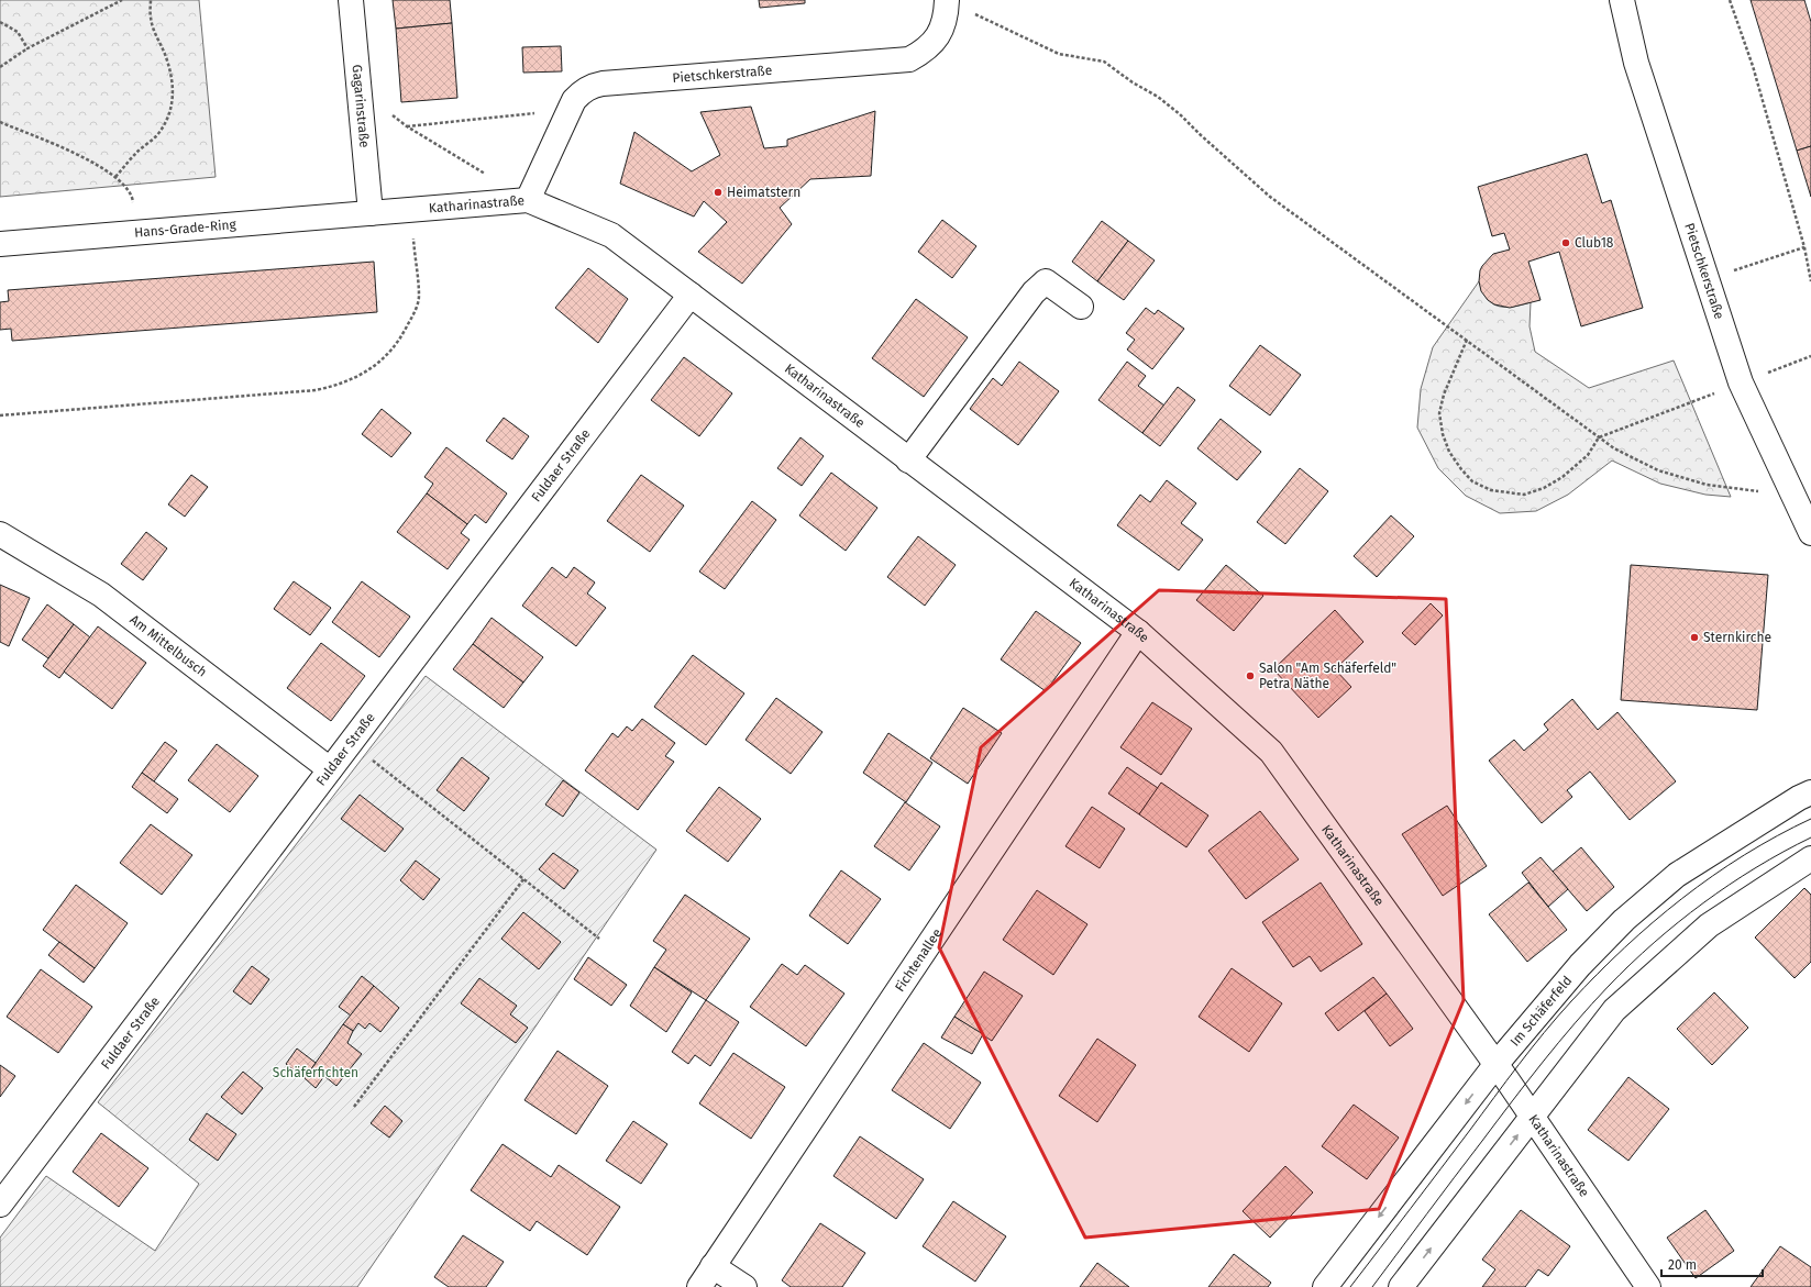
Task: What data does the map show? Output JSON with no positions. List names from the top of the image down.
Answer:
{
  "streets": {
    "street": [
      "Pietschkerstraße",
      "Gagarinstraße",
      "Katharinastraße",
      "Hans-Grade-Ring",
      "Fuldaer Straße",
      "Am Mittelbusch",
      "Fichtenallee",
      "Im Schäferfeld"
    ]
  },
  "crossings": [
    ["Pietschkerstraße", "Katharinastraße"],
    ["Gagarinstraße", "Katharinastraße"],
    ["Gagarinstraße", "Hans-Grade-Ring"],
    ["Katharinastraße", "Hans-Grade-Ring"],
    ["Katharinastraße", "Fuldaer Straße"],
    ["Katharinastraße", "Fichtenallee"],
    ["Katharinastraße", "Im Schäferfeld"],
    ["Fuldaer Straße", "Am Mittelbusch"]
  ],
  "parks": ["Schäferfichten"],
  "places": [
    "Heimatstern",
    "Club18",
    "Sternkirche",
    "Salon \"Am Schäferfeld\" Petra Näthe"
  ],
  "scale_bar": "20 m"
}
